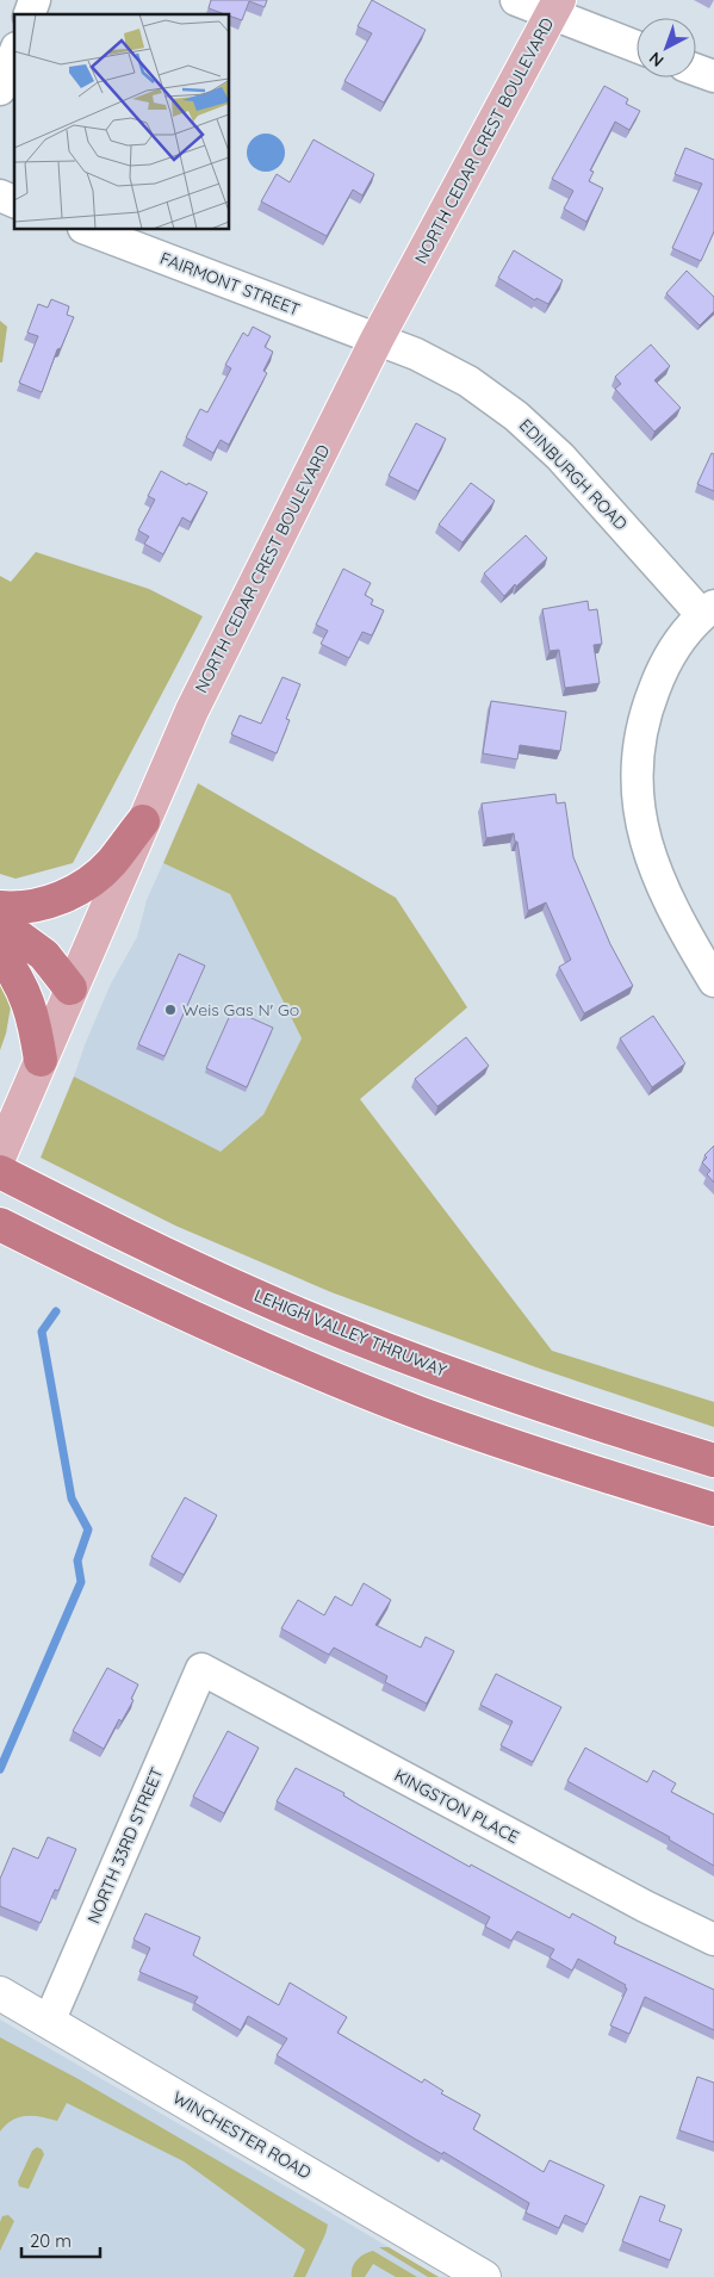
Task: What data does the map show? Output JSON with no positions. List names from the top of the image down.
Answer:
{
  "streets": {
    "highway": ["LEHIGH VALLEY THRUWAY"],
    "main road": ["NORTH CEDAR CREST BOULEVARD"],
    "street": [
      "FAIRMONT STREET",
      "EDINBURGH ROAD",
      "KINGSTON PLACE",
      "NORTH 33RD STREET",
      "WINCHESTER ROAD"
    ]
  },
  "crossings": [
    ["NORTH CEDAR CREST BOULEVARD", "FAIRMONT STREET"],
    ["NORTH CEDAR CREST BOULEVARD", "EDINBURGH ROAD"],
    ["FAIRMONT STREET", "EDINBURGH ROAD"],
    ["KINGSTON PLACE", "NORTH 33RD STREET"],
    ["NORTH 33RD STREET", "WINCHESTER ROAD"]
  ],
  "places": ["Weis Gas N' Go"],
  "scale_bar": "20 m",
  "north": "bottom left"
}
